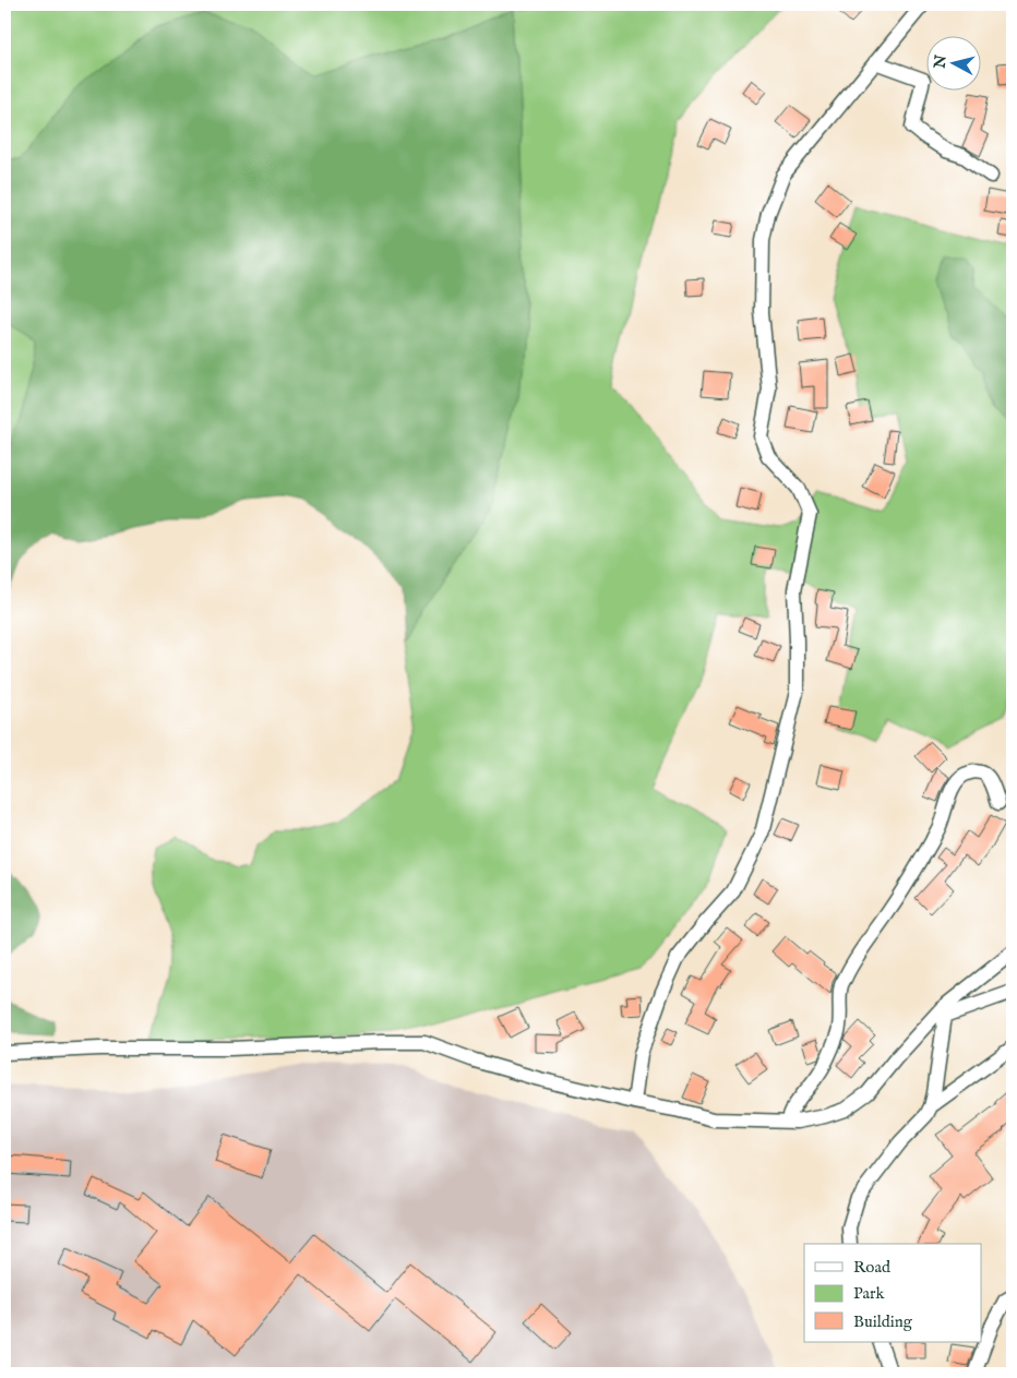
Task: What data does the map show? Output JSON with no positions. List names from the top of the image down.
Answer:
{
  "legend": ["Road", "Park", "Building"],
  "north": "left"
}
